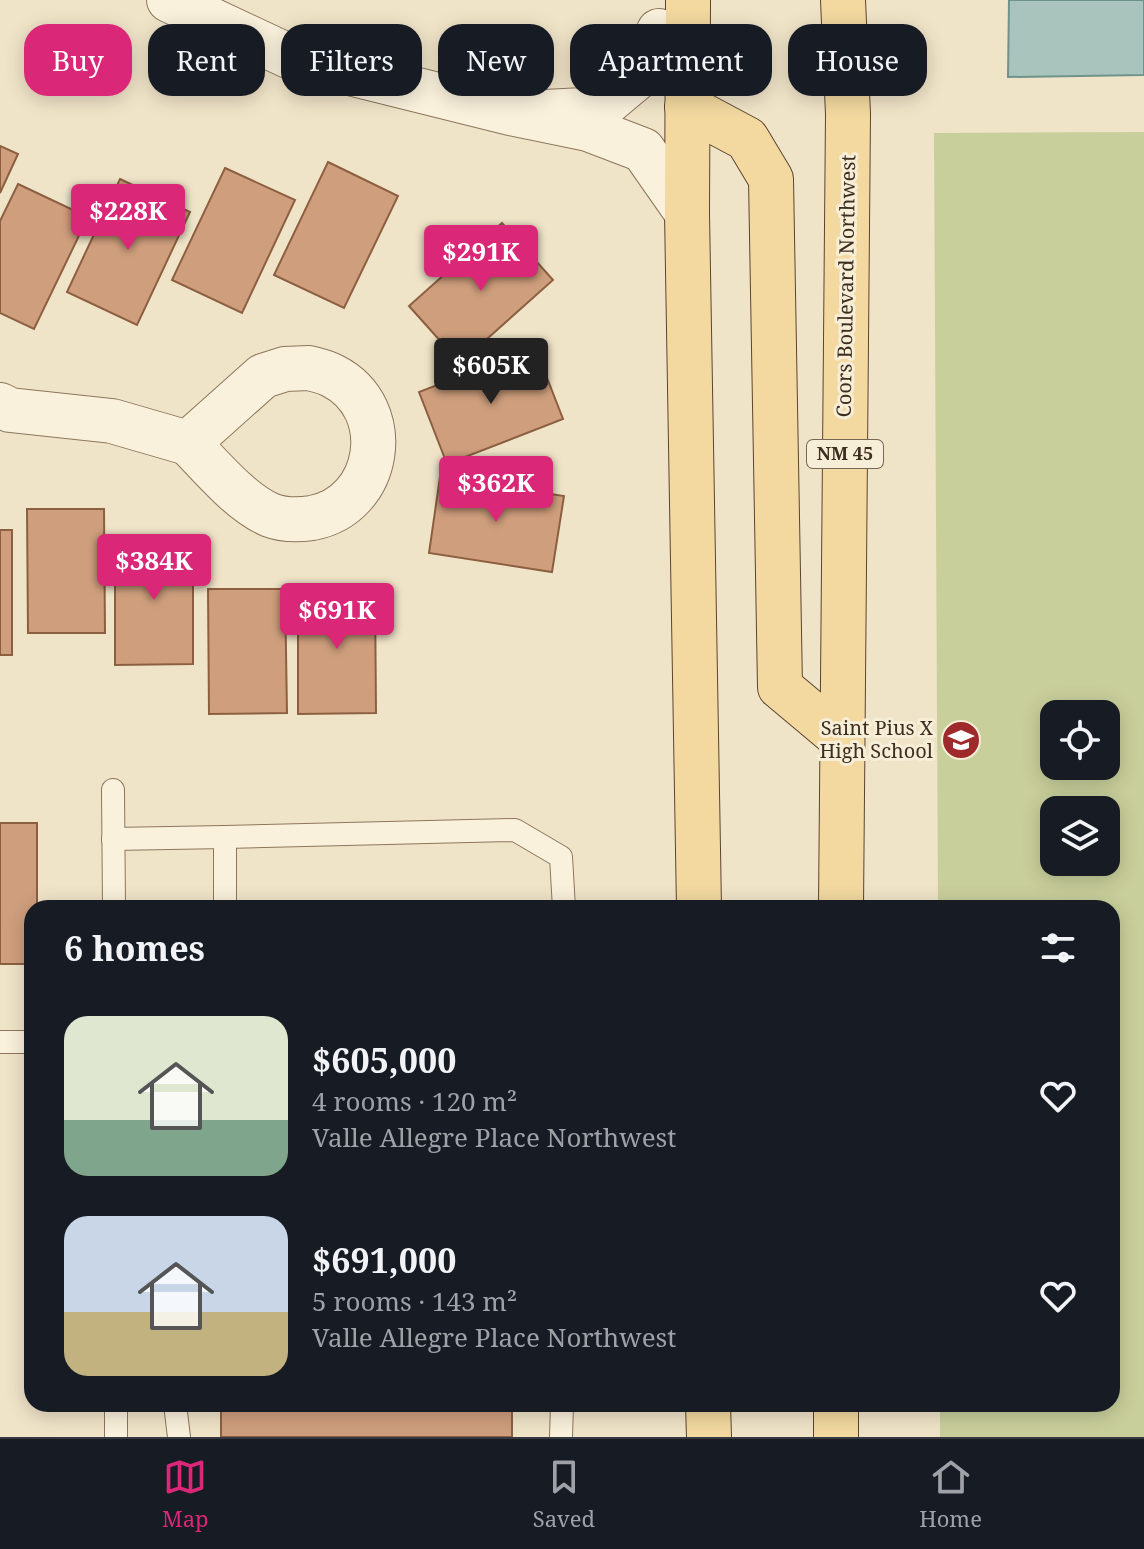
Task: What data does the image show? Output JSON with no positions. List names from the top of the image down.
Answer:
{
  "streets": {
    "main road": ["Coors Boulevard Northwest", "NM 45"]
  },
  "places": {
    "school or university": ["Saint Pius X High School"]
  },
  "page": {
    "chip": [
      "Buy",
      "Rent",
      "Filters",
      "New",
      "Apartment",
      "House"
    ],
    "price": [
      "$228K",
      "$291K",
      "$605K",
      "$362K",
      "$384K",
      "$691K"
    ],
    "heading": "6 homes",
    "list": [
      {
        "name": "$605,000",
        "note": "4 rooms · 120 m² · Valle Allegre Place Northwest"
      },
      {
        "name": "$691,000",
        "note": "5 rooms · 143 m² · Valle Allegre Place Northwest"
      }
    ],
    "tabs": ["Map", "Saved", "Home"]
  }
}
